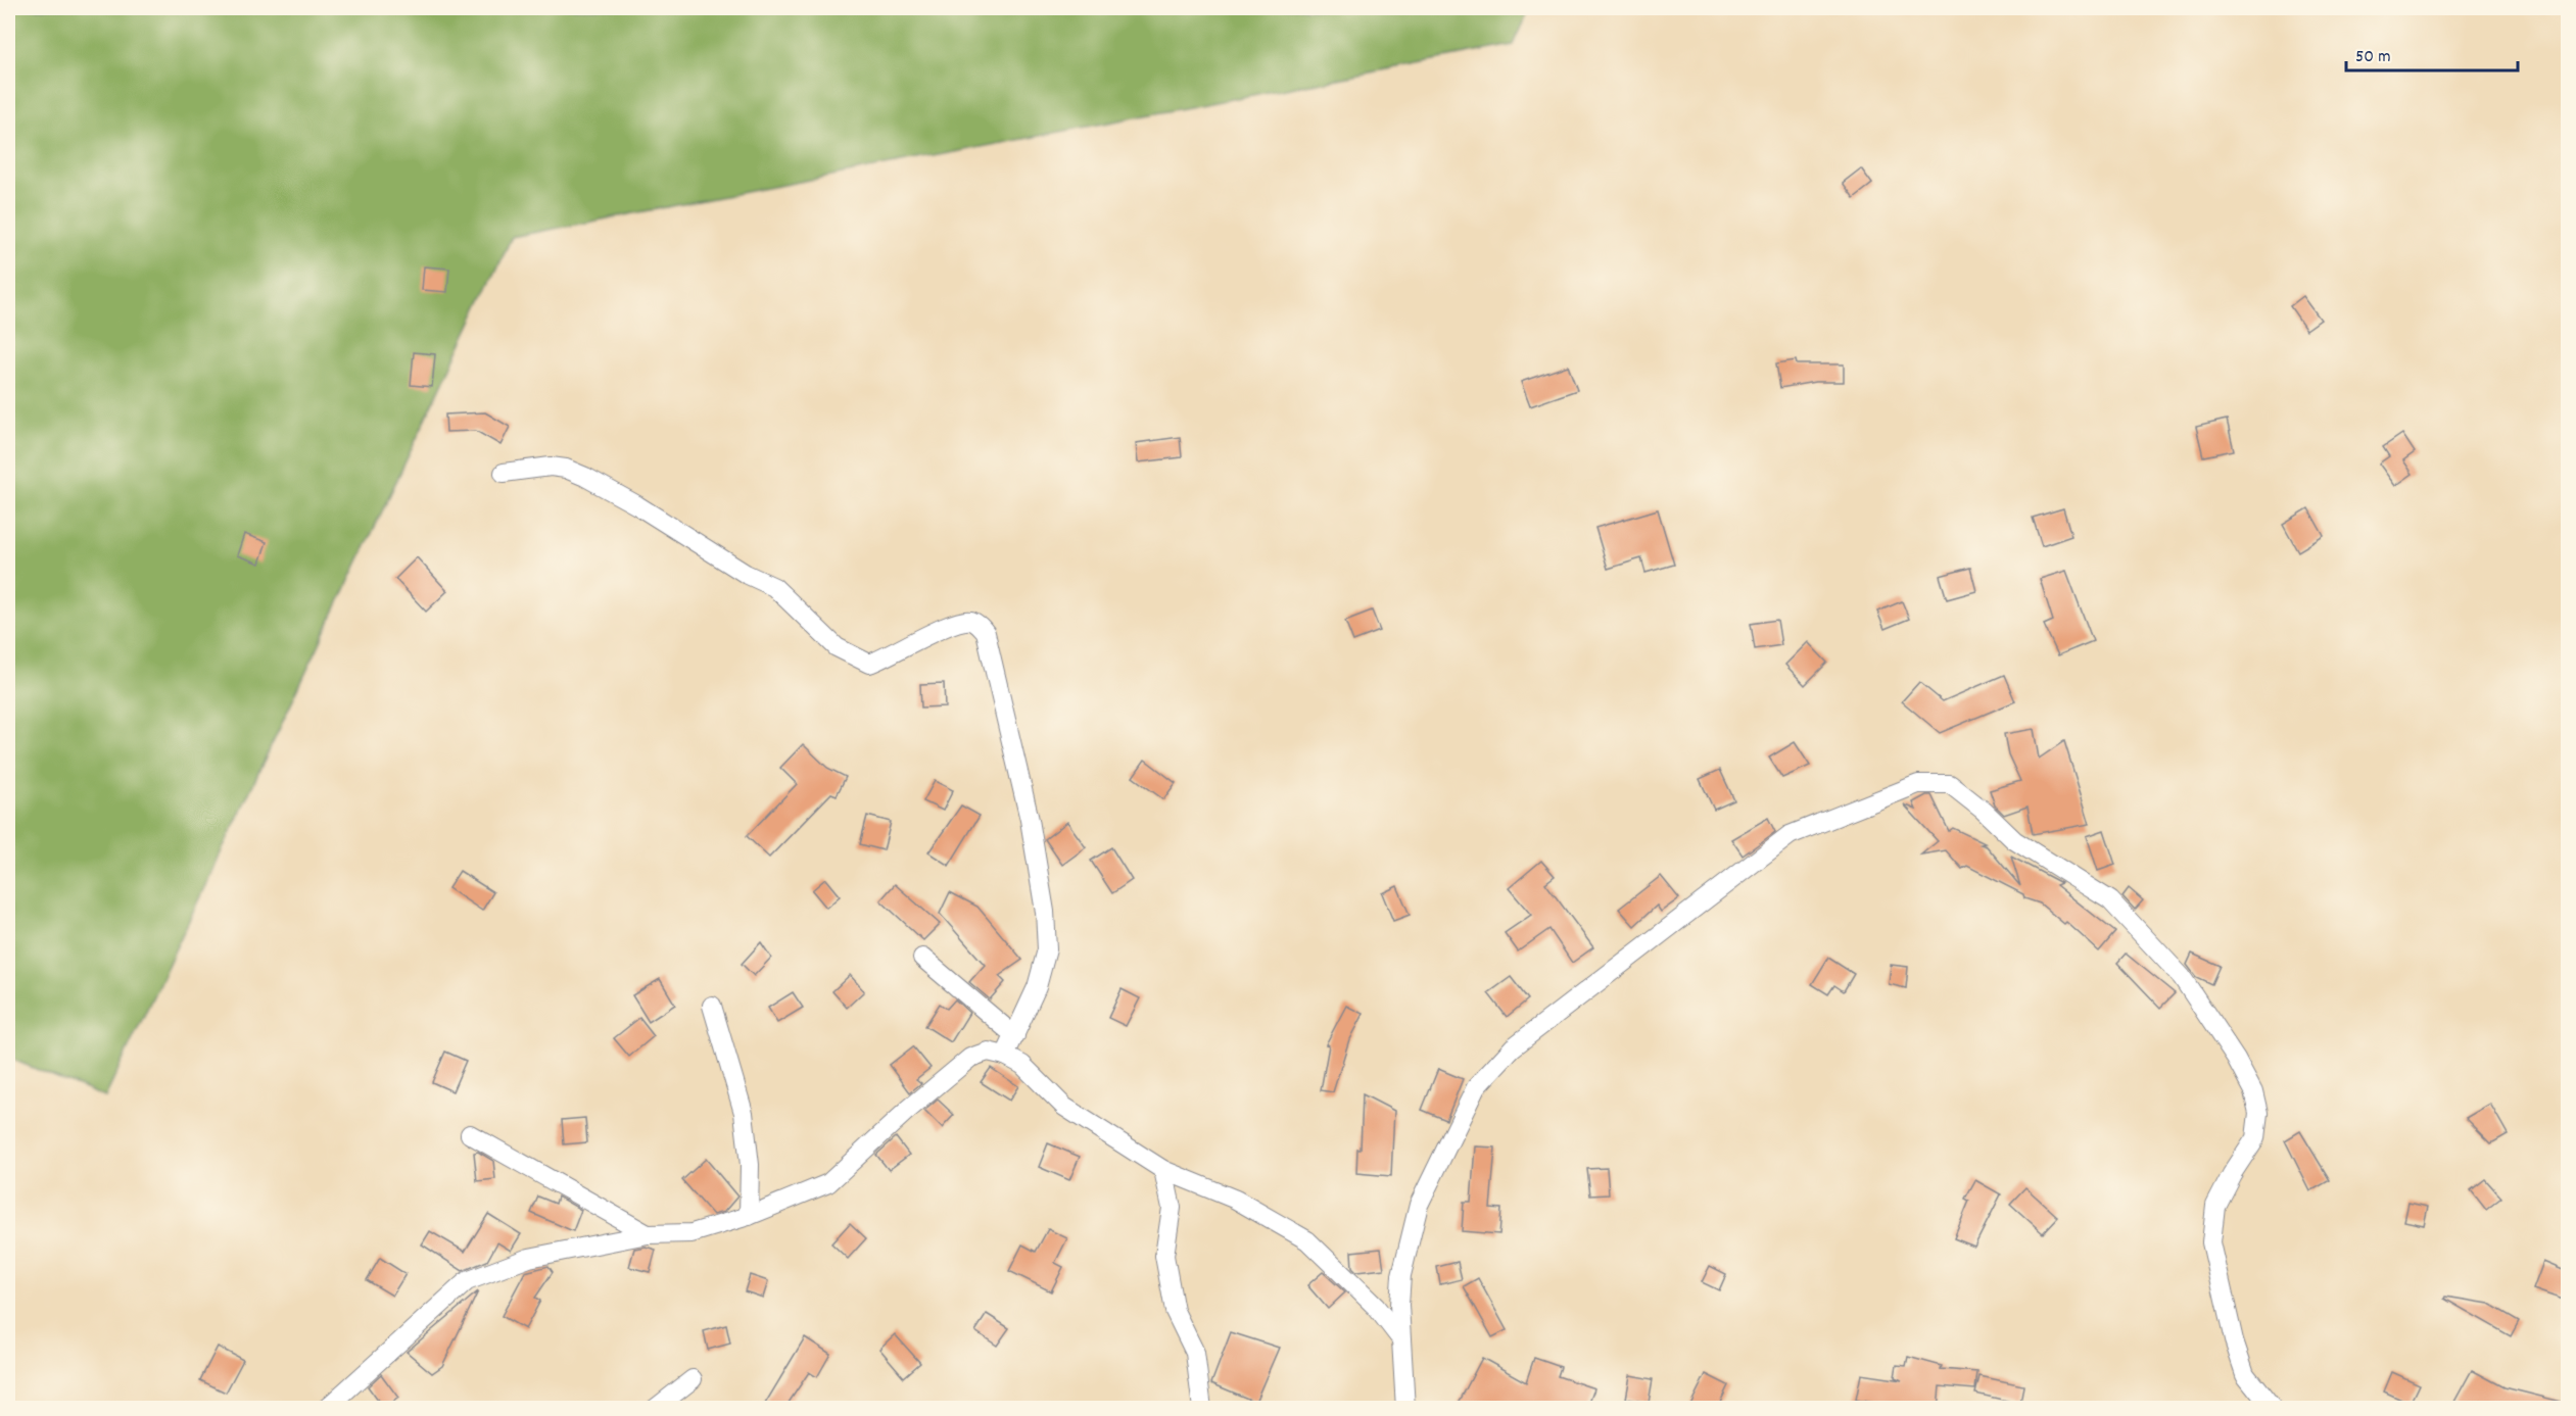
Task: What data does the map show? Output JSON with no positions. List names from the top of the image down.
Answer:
{
  "scale_bar": "50 m"
}
